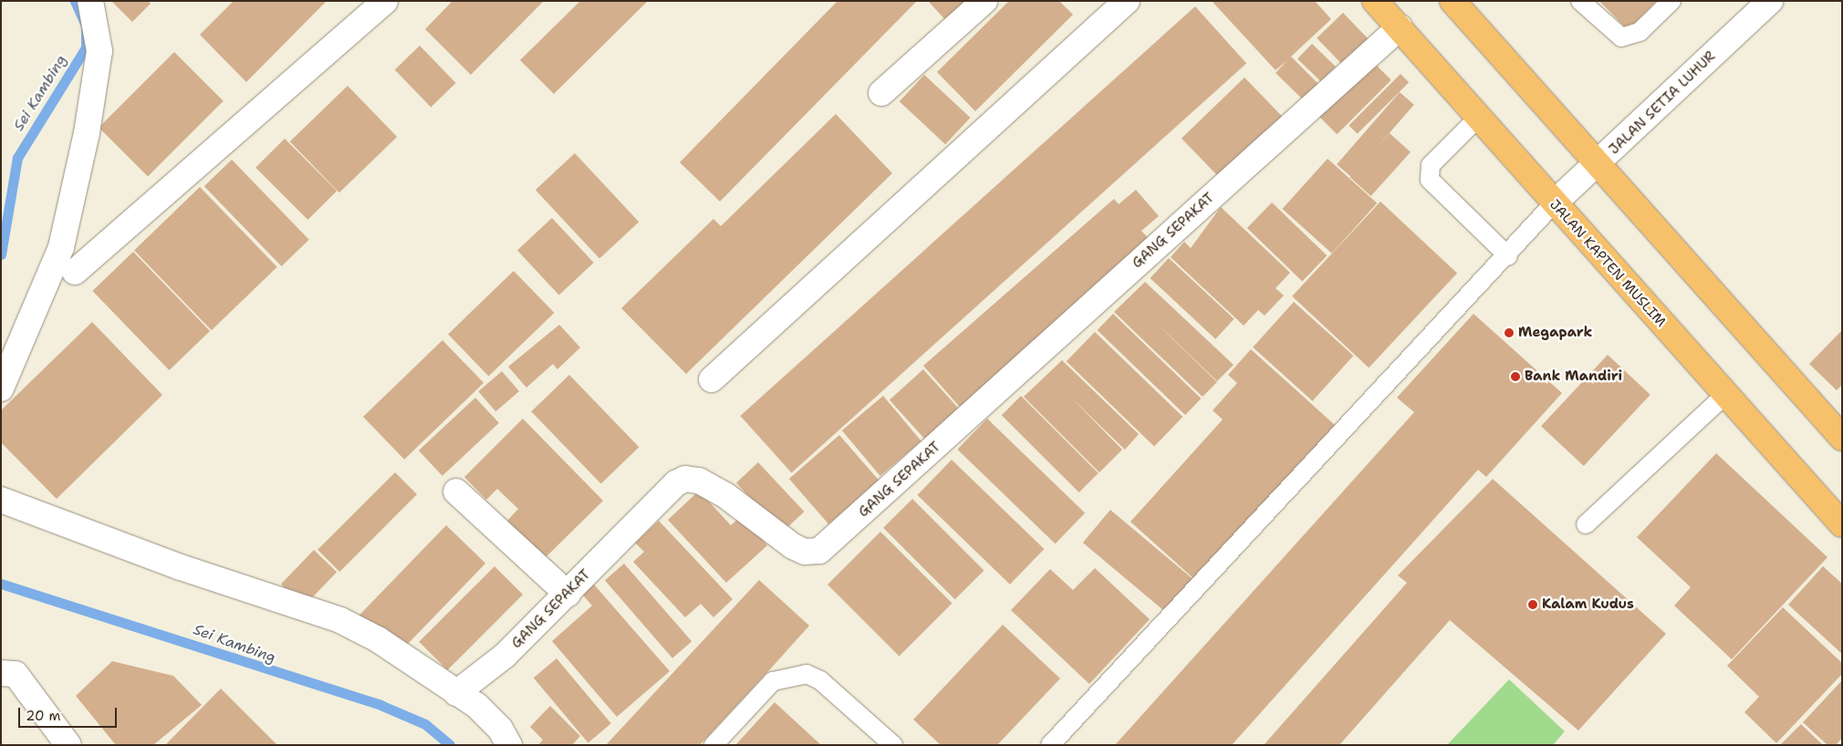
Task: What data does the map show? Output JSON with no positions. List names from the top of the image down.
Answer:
{
  "streets": {
    "main road": ["JALAN KAPTEN MUSLIM"],
    "street": ["JALAN SETIA LUHUR", "GANG SEPAKAT"]
  },
  "crossings": [
    ["JALAN SETIA LUHUR", "JALAN KAPTEN MUSLIM"],
    ["GANG SEPAKAT", "JALAN KAPTEN MUSLIM"]
  ],
  "water": ["Sei Kambing"],
  "places": ["Megapark", "Bank Mandiri", "Kalam Kudus"],
  "scale_bar": "20 m"
}
